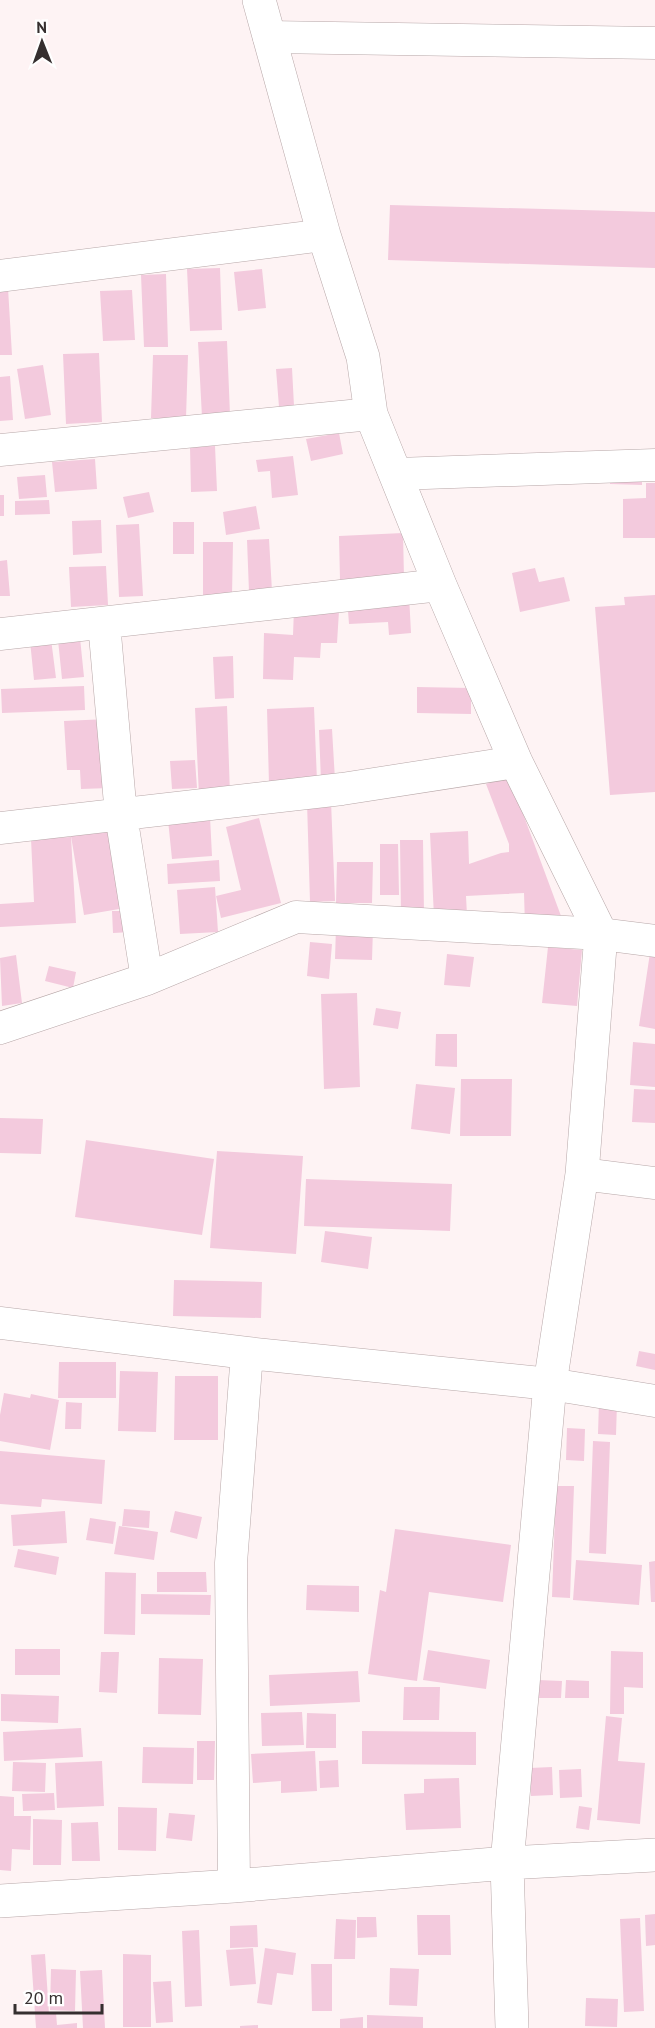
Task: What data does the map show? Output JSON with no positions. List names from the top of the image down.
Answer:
{
  "scale_bar": "20 m",
  "north": "top"
}
